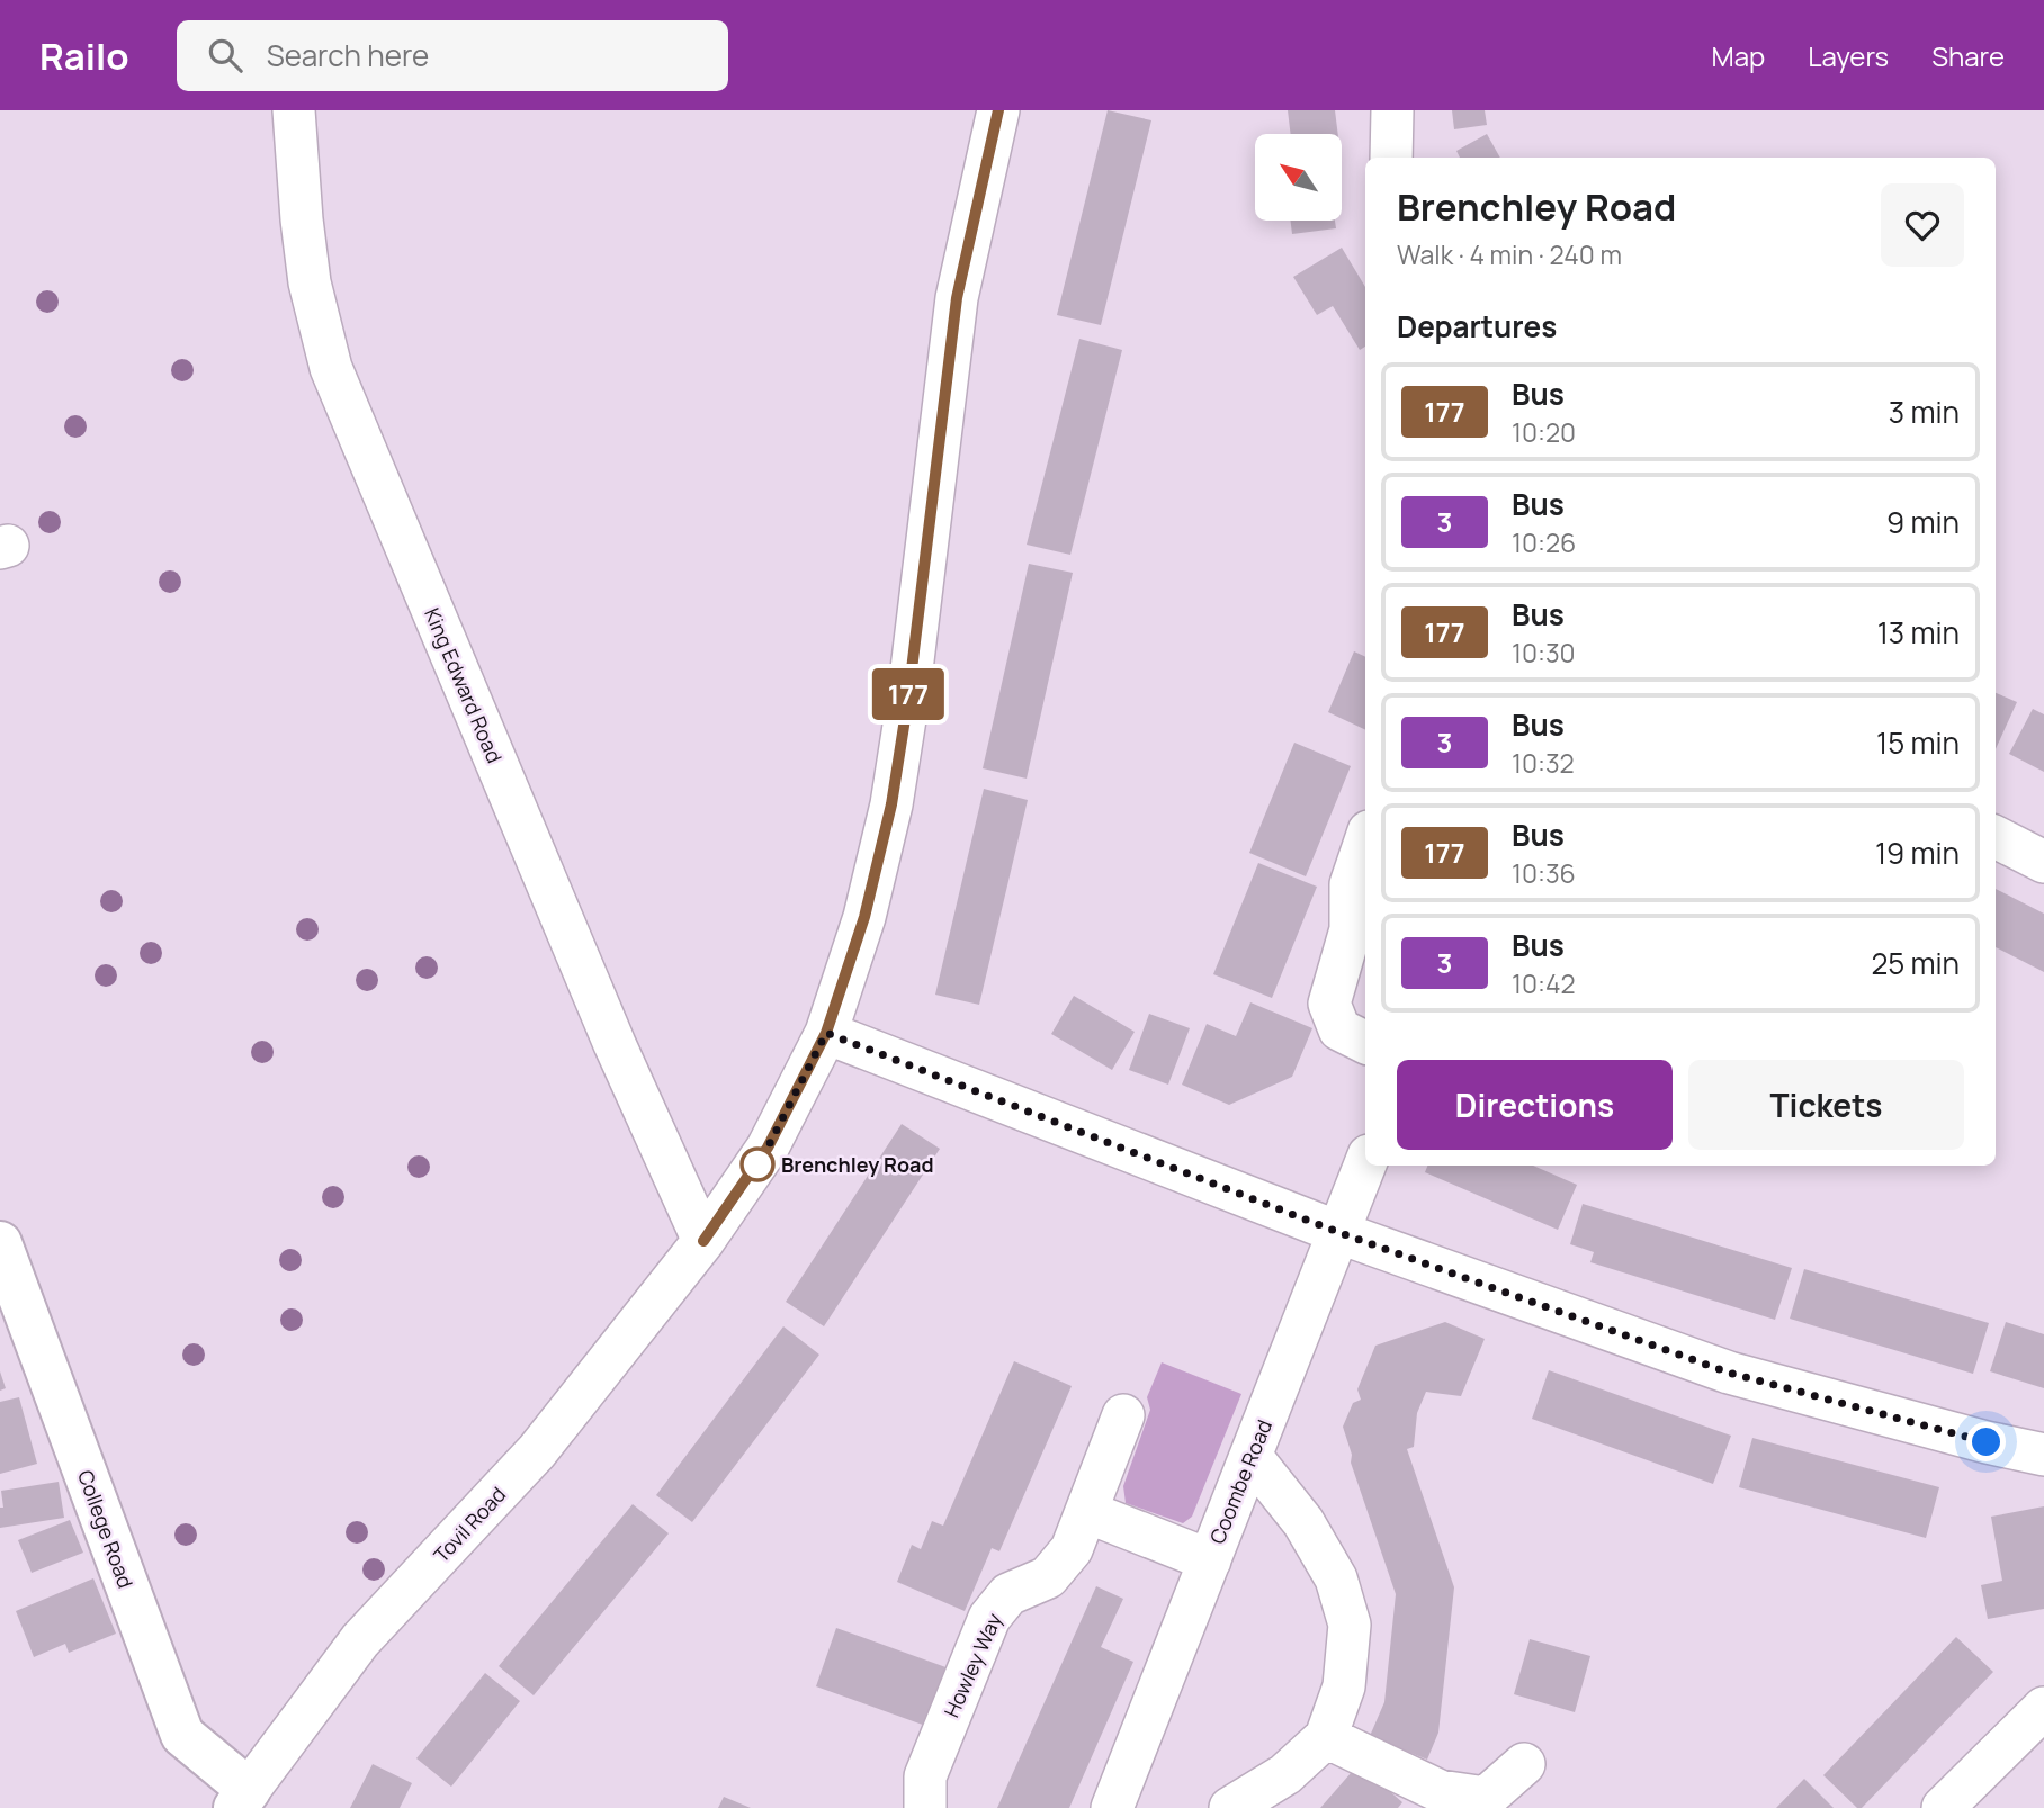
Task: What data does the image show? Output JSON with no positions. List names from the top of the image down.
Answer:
{
  "streets": {
    "main road": ["College Road"],
    "street": [
      "King Edward Road",
      "Coombe Road",
      "Tovil Road",
      "Howley Way"
    ]
  },
  "crossings": [
    ["King Edward Road", "Tovil Road"],
    ["Tovil Road", "College Road"]
  ],
  "places": ["Brenchley Road"],
  "lines": ["bus line 177"],
  "north": "top left",
  "page": {
    "header": "Railo",
    "search": "Search here",
    "nav": ["Map", "Layers", "Share"],
    "on_map": "177",
    "heading": [
      ["Brenchley Road", "Walk · 4 min · 240 m"],
      "Departures"
    ],
    "list": [
      {
        "mark": "177",
        "name": "Bus",
        "note": "10:20",
        "value": "3 min"
      },
      {
        "mark": "3",
        "name": "Bus",
        "note": "10:26",
        "value": "9 min"
      },
      {
        "mark": "177",
        "name": "Bus",
        "note": "10:30",
        "value": "13 min"
      },
      {
        "mark": "3",
        "name": "Bus",
        "note": "10:32",
        "value": "15 min"
      },
      {
        "mark": "177",
        "name": "Bus",
        "note": "10:36",
        "value": "19 min"
      },
      {
        "mark": "3",
        "name": "Bus",
        "note": "10:42",
        "value": "25 min"
      }
    ],
    "buttons": ["Directions", "Tickets"]
  }
}
